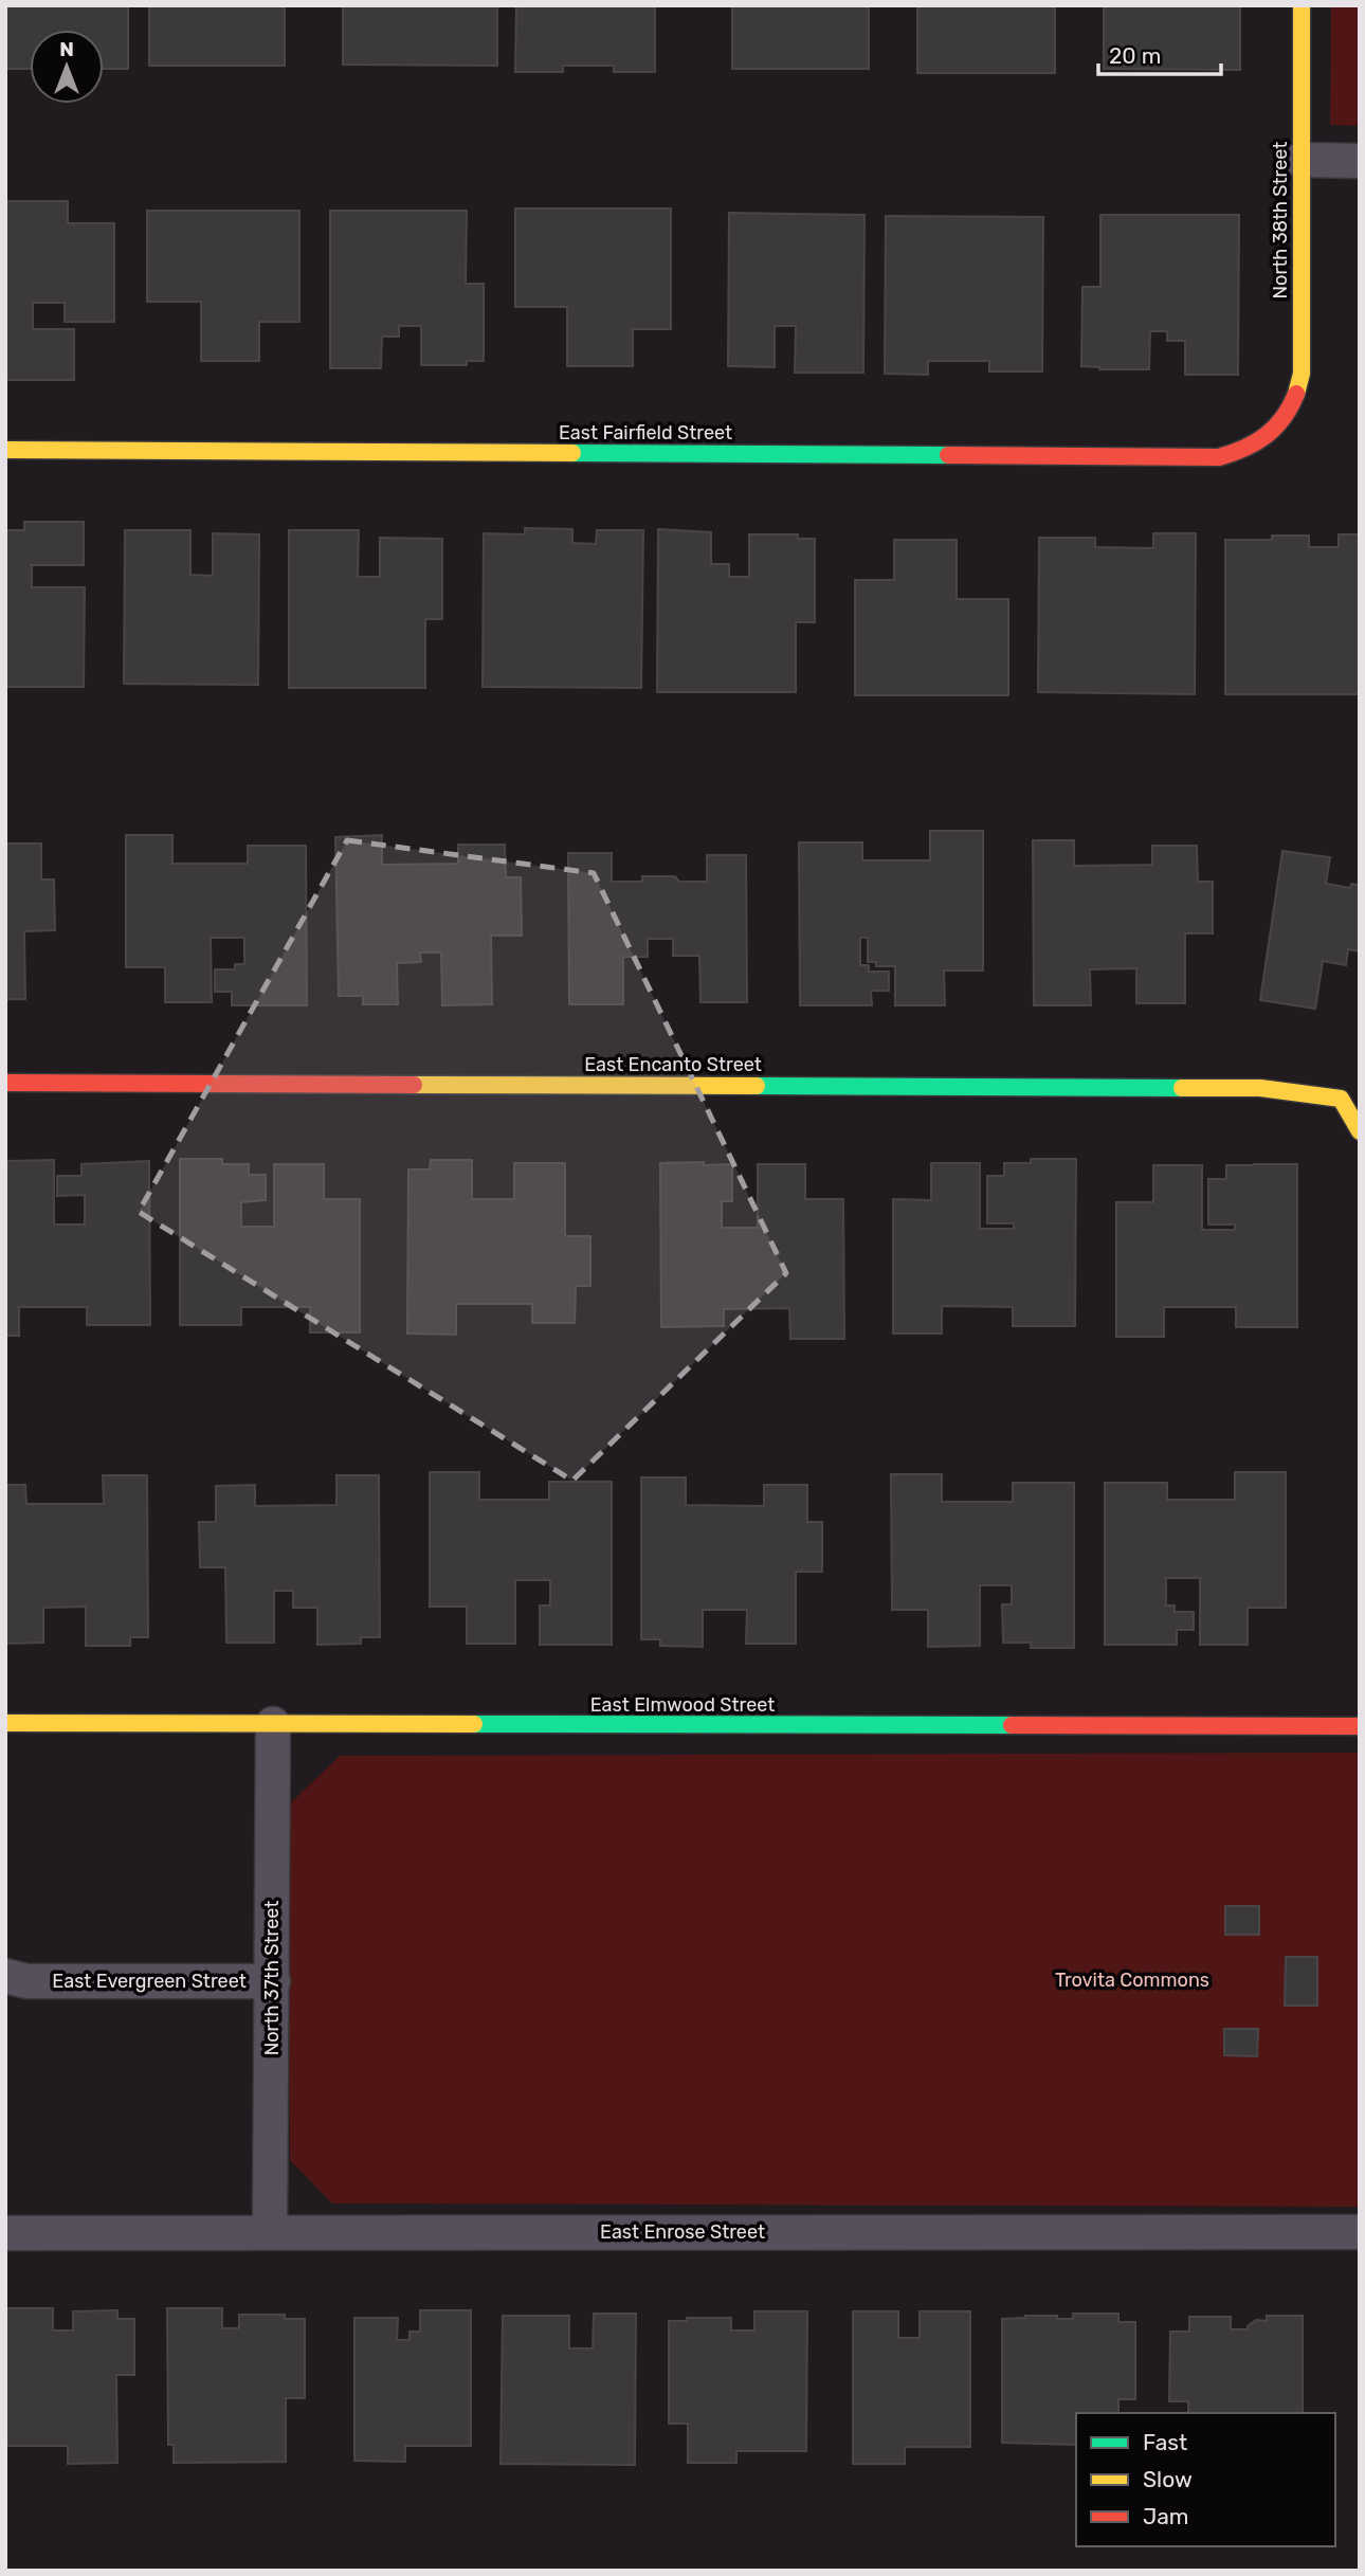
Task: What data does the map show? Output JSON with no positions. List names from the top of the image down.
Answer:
{
  "streets": {
    "street": [
      "North 38th Street",
      "East Fairfield Street",
      "East Encanto Street",
      "East Elmwood Street",
      "North 37th Street",
      "East Evergreen Street",
      "East Enrose Street"
    ]
  },
  "crossings": [
    ["North 38th Street", "East Fairfield Street"],
    ["East Elmwood Street", "North 37th Street"],
    ["North 37th Street", "East Evergreen Street"],
    ["North 37th Street", "East Enrose Street"]
  ],
  "parks": ["Trovita Commons"],
  "legend": ["Fast", "Slow", "Jam"],
  "scale_bar": "20 m",
  "north": "top"
}
